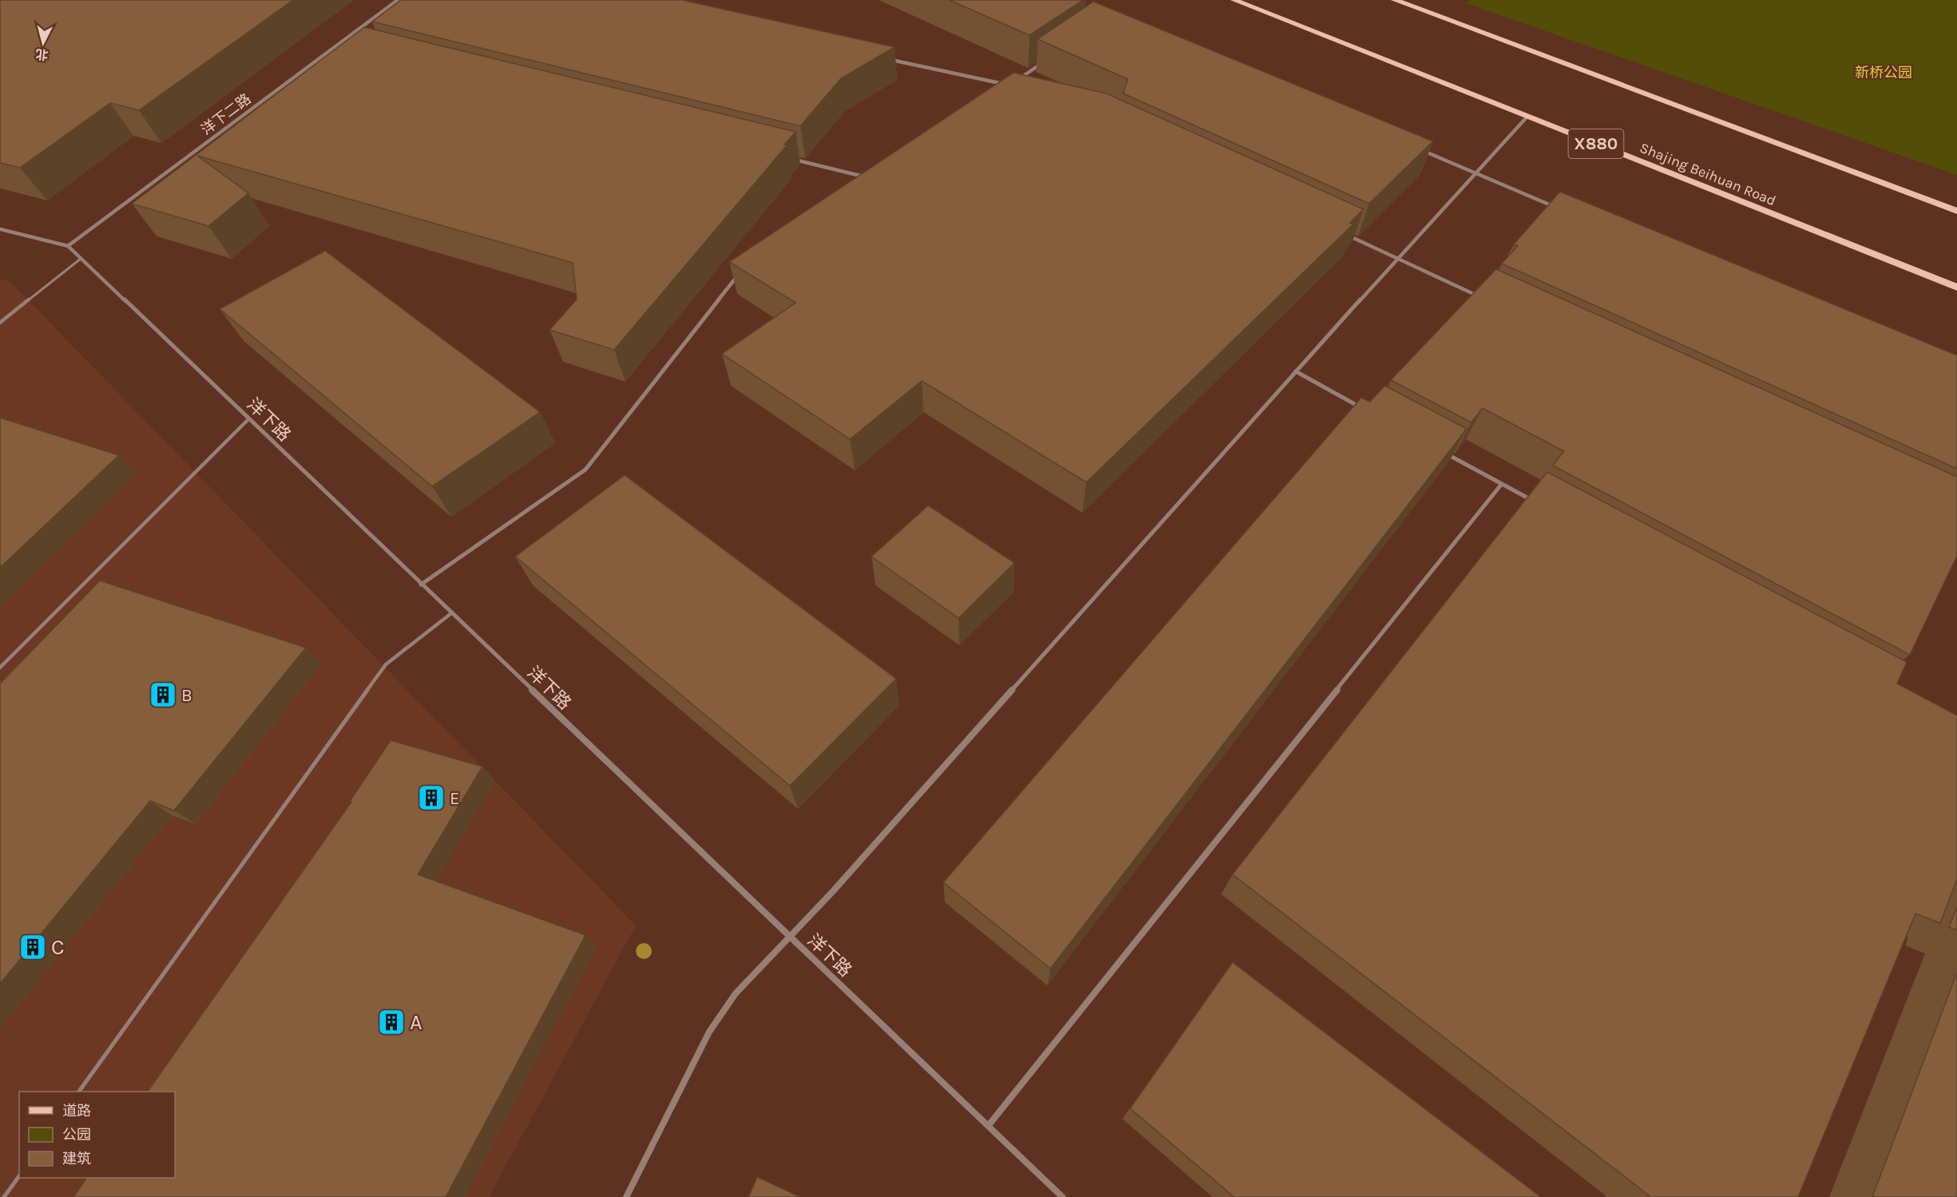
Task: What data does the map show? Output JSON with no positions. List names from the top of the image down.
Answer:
{
  "streets": {
    "main road": ["X880", "Shajing Beihuan Road"],
    "street": ["洋下二路", "洋下路"]
  },
  "crossings": [
    ["洋下二路", "洋下路"]
  ],
  "parks": ["新桥公园"],
  "places": {
    "building": [
      "B",
      "E",
      "C",
      "A"
    ]
  },
  "legend": ["道路", "公园", "建筑"],
  "north": "bottom"
}
